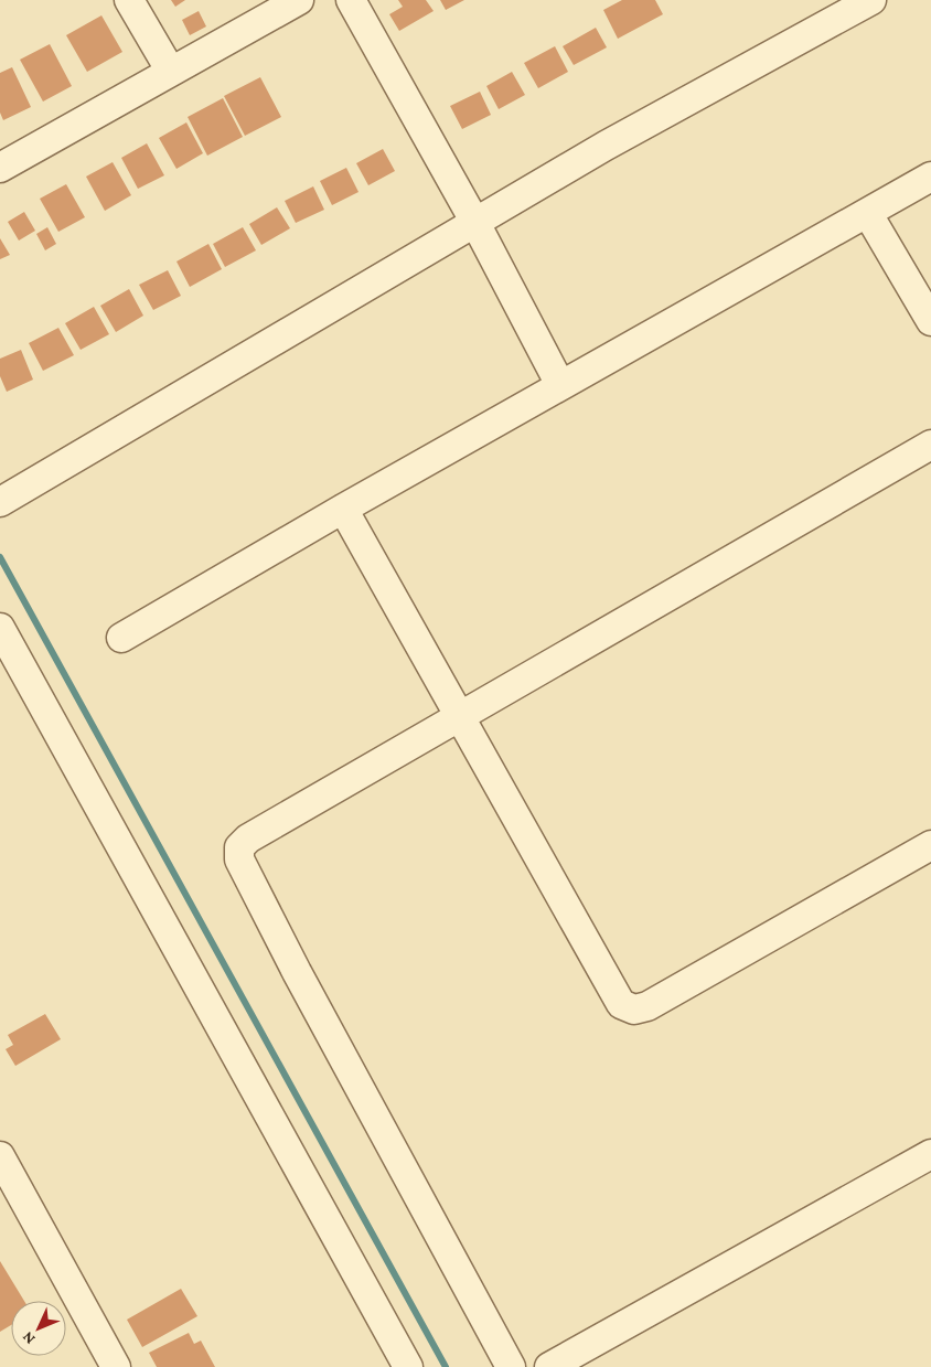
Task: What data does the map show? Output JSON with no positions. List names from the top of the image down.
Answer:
{
  "north": "bottom left"
}
